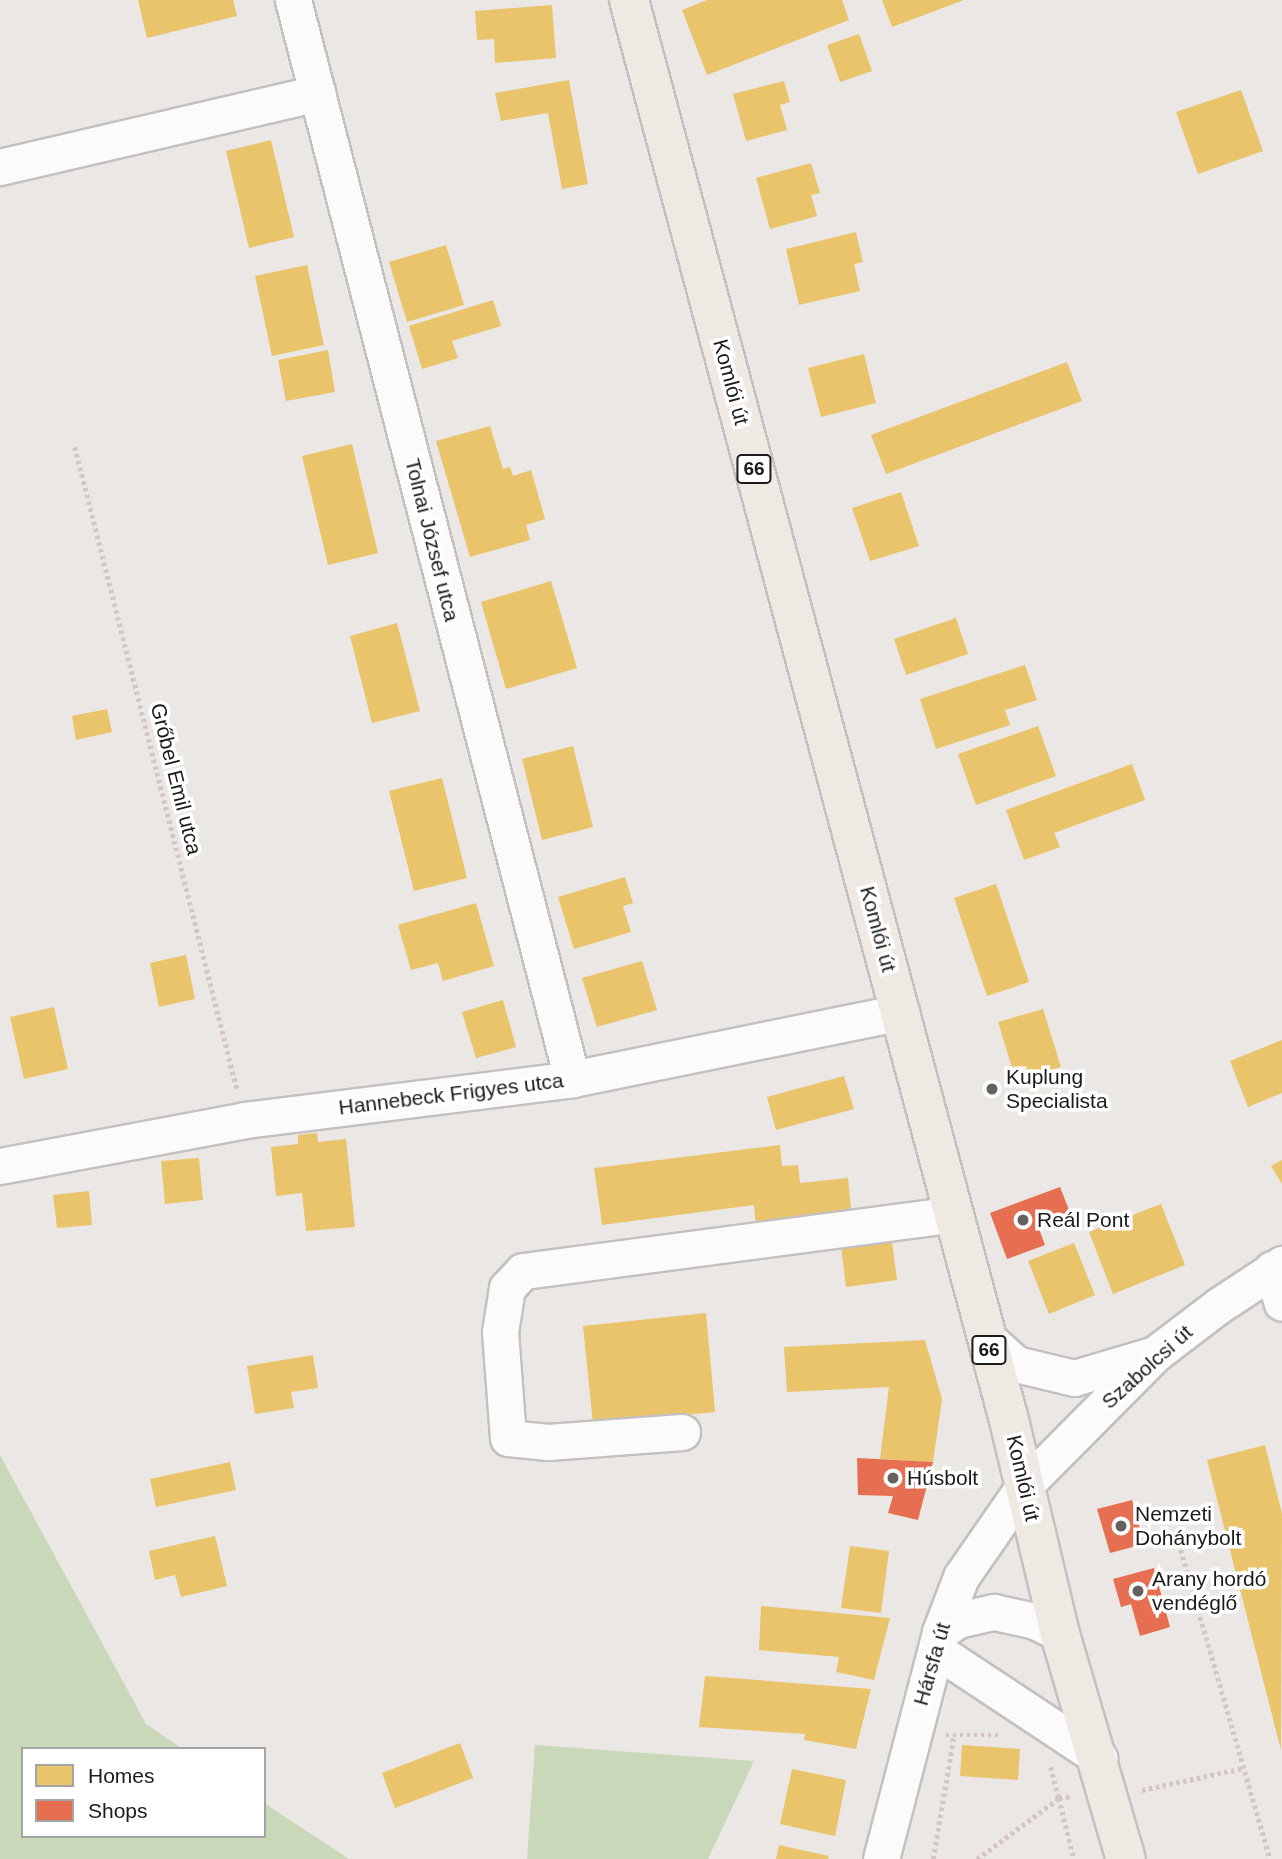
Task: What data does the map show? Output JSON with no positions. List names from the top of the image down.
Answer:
{
  "streets": {
    "main road": ["Komlói út", "66"],
    "street": [
      "Tolnai József utca",
      "Hannebeck Frigyes utca",
      "Szabolcsi út",
      "Hársfa út"
    ],
    "path": ["Grőbel Emil utca"]
  },
  "crossings": [
    ["Komlói út", "Hannebeck Frigyes utca"],
    ["Komlói út", "Szabolcsi út"],
    ["Komlói út", "Hársfa út"],
    ["Tolnai József utca", "Hannebeck Frigyes utca"],
    ["Grőbel Emil utca", "Hannebeck Frigyes utca"],
    ["Szabolcsi út", "Hársfa út"]
  ],
  "places": [
    "Kuplung Specialista",
    "Reál Pont",
    "Húsbolt",
    "Nemzeti Dohánybolt",
    "Arany hordó vendéglő"
  ],
  "legend": ["Homes", "Shops"]
}
